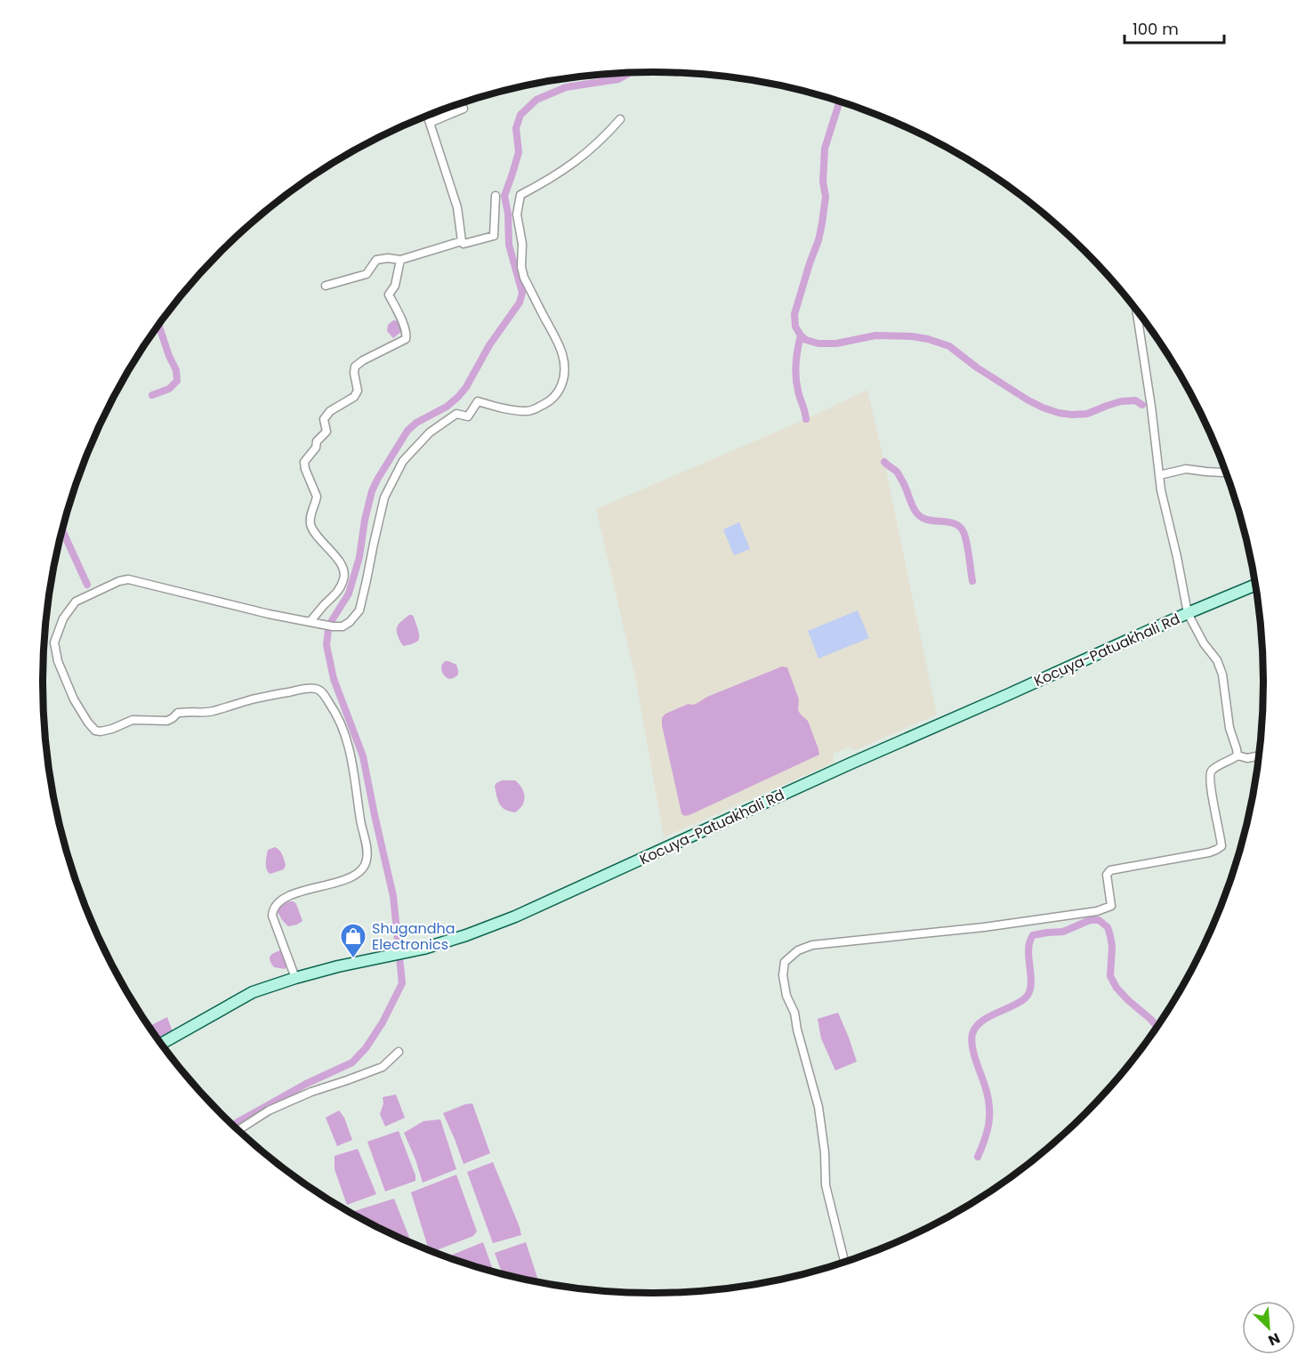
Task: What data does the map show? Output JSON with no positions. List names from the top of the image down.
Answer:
{
  "streets": {
    "main road": ["Kocuya-Patuakhali Rd"]
  },
  "places": {
    "shop": ["Shugandha Electronics"]
  },
  "scale_bar": "100 m",
  "north": "bottom right"
}
